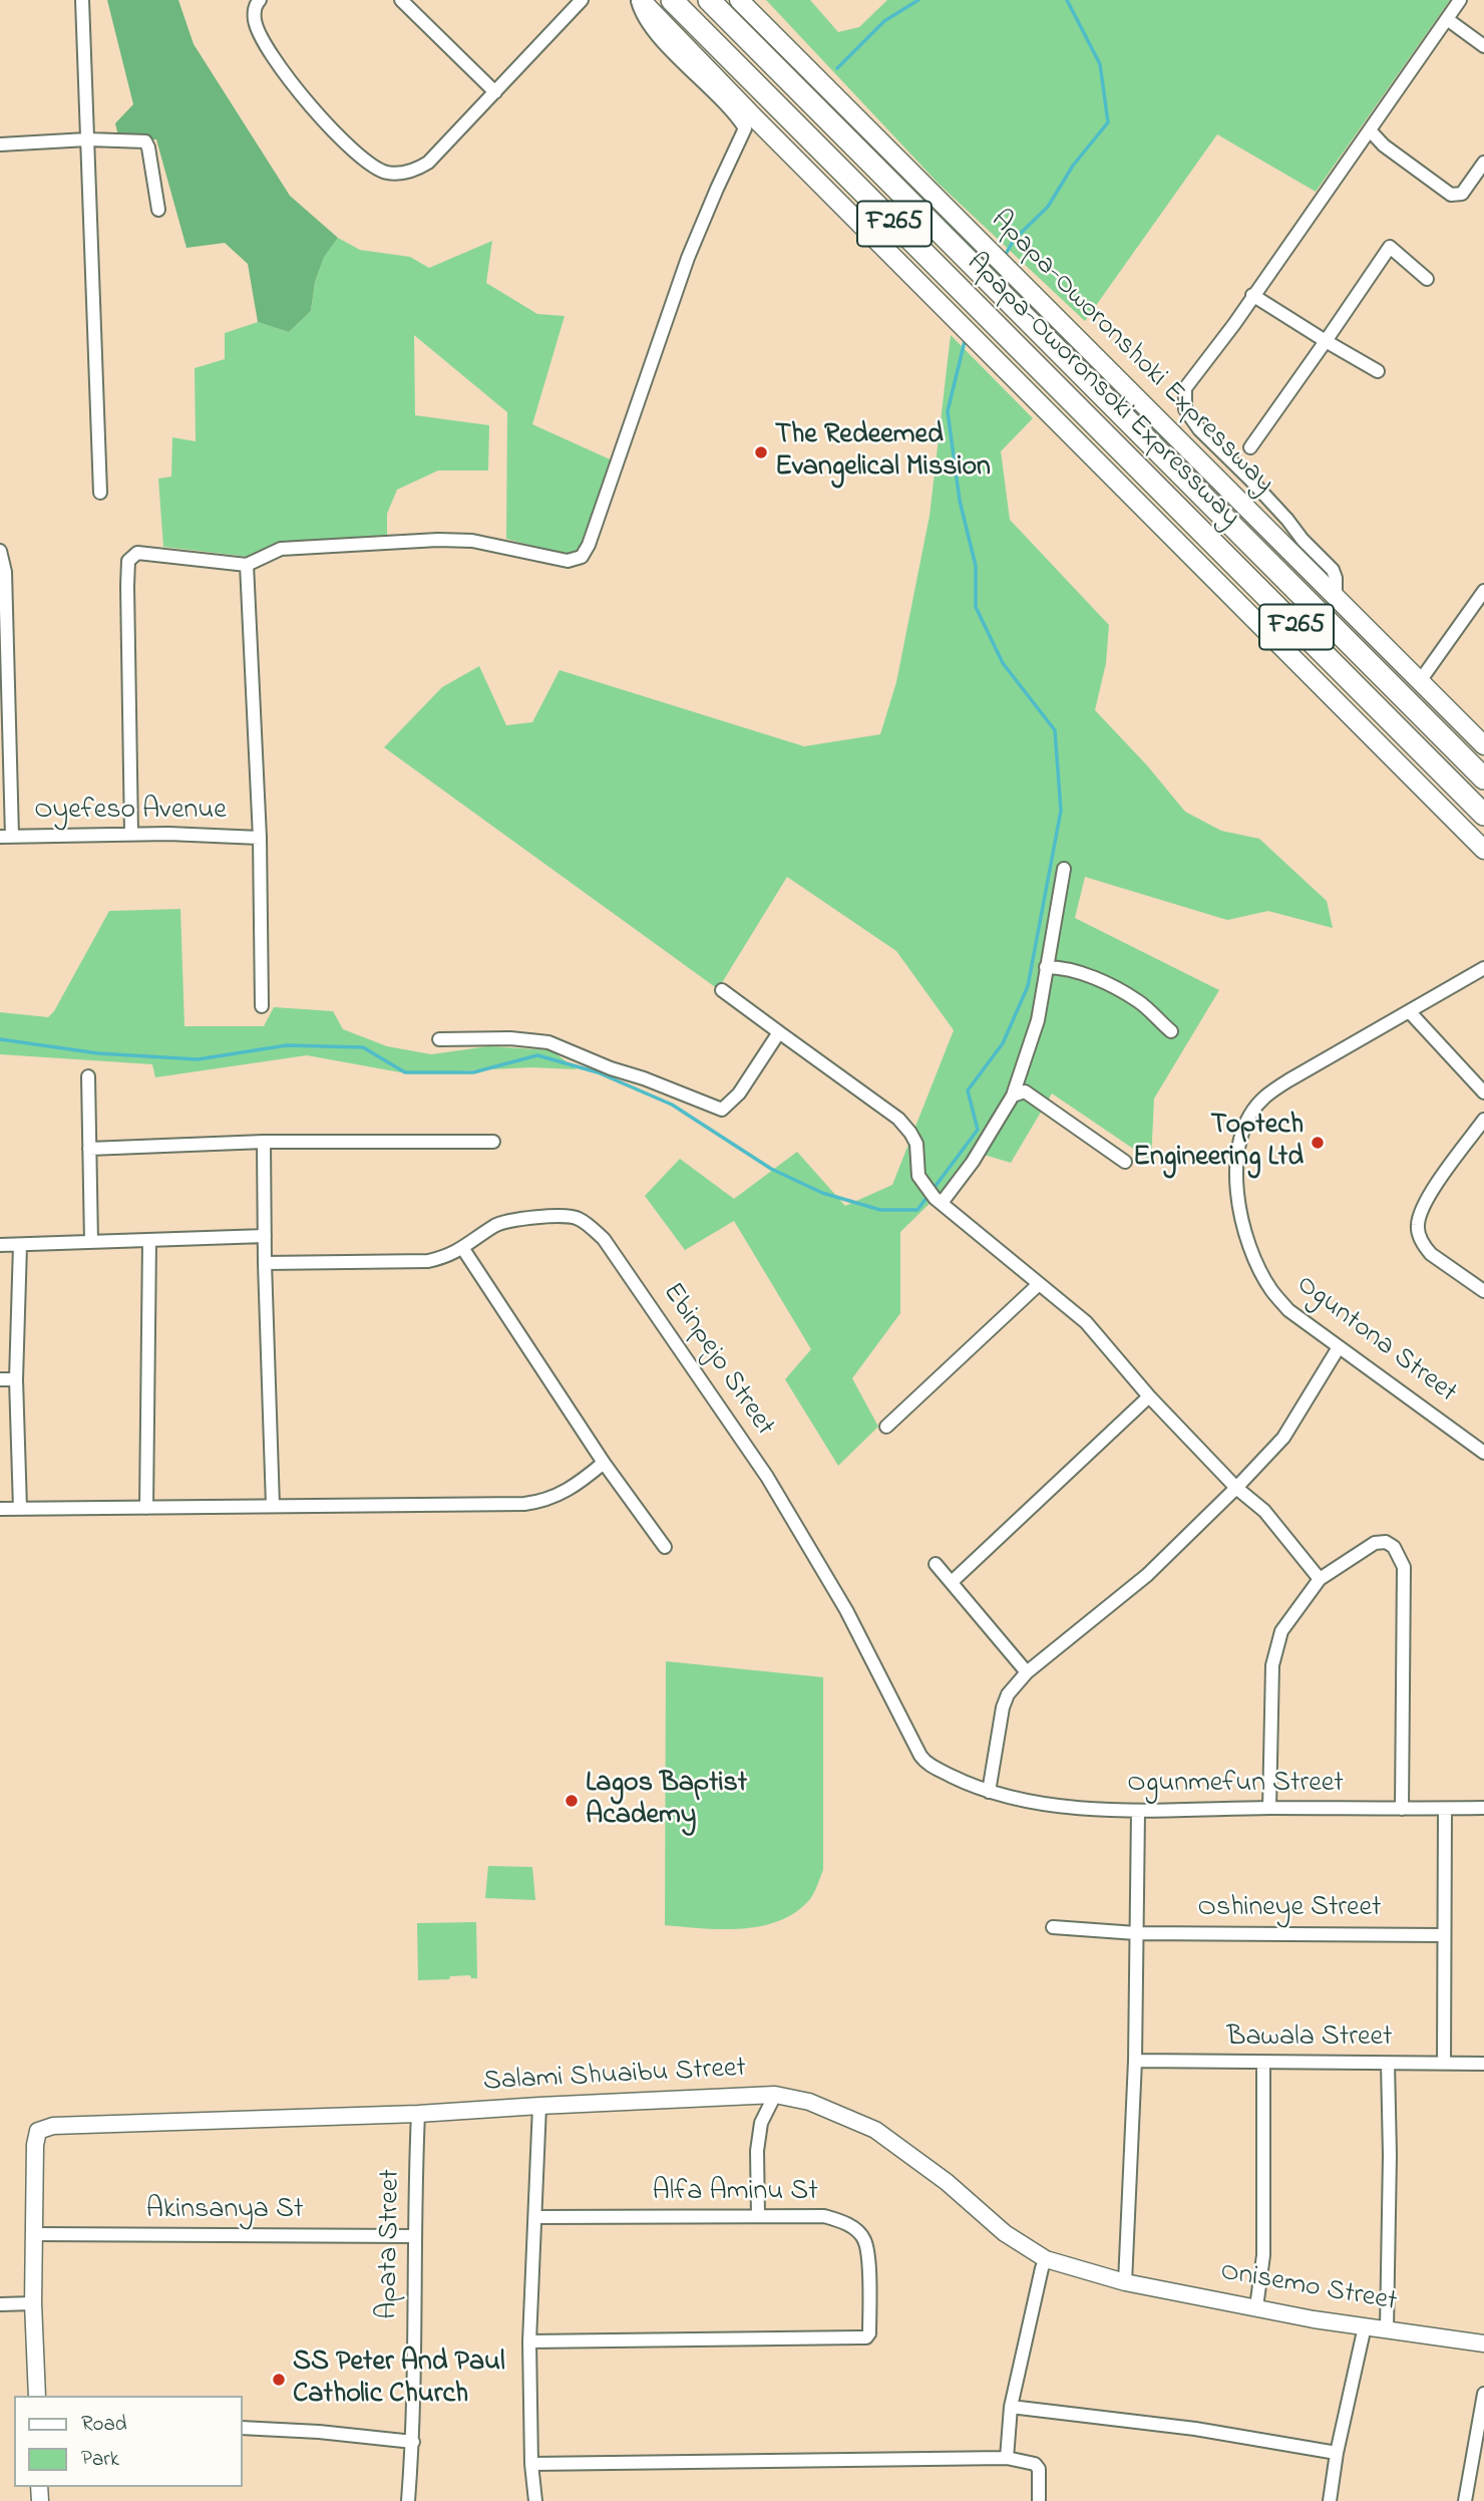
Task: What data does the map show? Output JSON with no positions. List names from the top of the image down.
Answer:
{
  "streets": {
    "highway": ["F265", "Apapa-Oworonsoki Expressway"],
    "main road": ["Apapa-Oworonshoki Expressway"],
    "street": [
      "Oyefeso Avenue",
      "Oguntona Street",
      "Ebinpejo Street",
      "Ogunmefun Street",
      "Oshineye Street",
      "Bawala Street",
      "Salami Shuaibu Street",
      "Alfa Aminu St",
      "Akinsanya St",
      "Apata Street",
      "Onisemo Street"
    ]
  },
  "crossings": [
    ["Ebinpejo Street", "Ogunmefun Street"],
    ["Salami Shuaibu Street", "Akinsanya St"],
    ["Salami Shuaibu Street", "Apata Street"],
    ["Salami Shuaibu Street", "Onisemo Street"],
    ["Akinsanya St", "Apata Street"]
  ],
  "places": [
    "The Redeemed Evangelical Mission",
    "Toptech Engineering Ltd",
    "Lagos Baptist Academy",
    "SS Peter And Paul Catholic Church"
  ],
  "legend": ["Road", "Park"]
}
